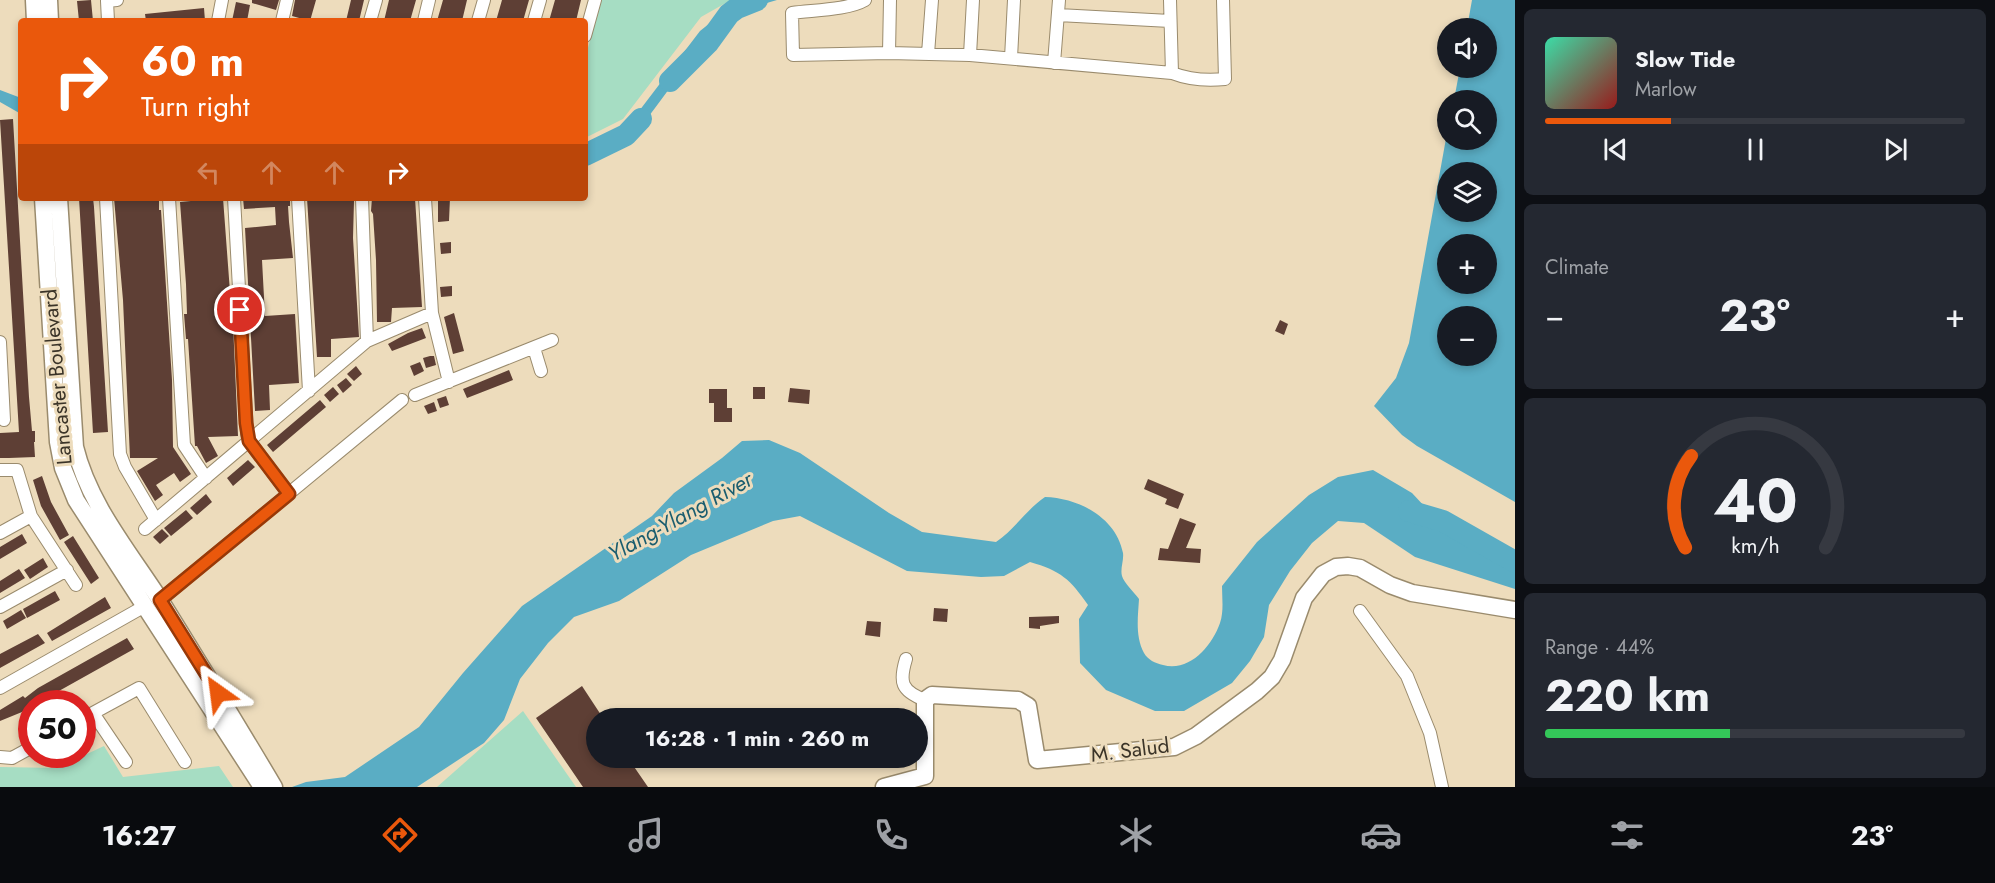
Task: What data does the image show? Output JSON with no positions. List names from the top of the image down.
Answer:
{
  "streets": {
    "main road": ["Lancaster Boulevard", "M. Salud"]
  },
  "water": ["Ylang-Ylang River"],
  "page": {
    "map_buttons": ["+", "−"],
    "turn": ["60 m", "Turn right"],
    "song": ["Slow Tide", "Marlow"],
    "tile": [
      "Climate",
      ["Range · 44%", "220 km"]
    ],
    "heat": ["−", "23°", "+"],
    "limit": "50",
    "trip": "16:28 · 1 min · 260 m",
    "tabs": ["16:27", "23°"],
    "gauge": ["40", "km/h"]
  }
}
